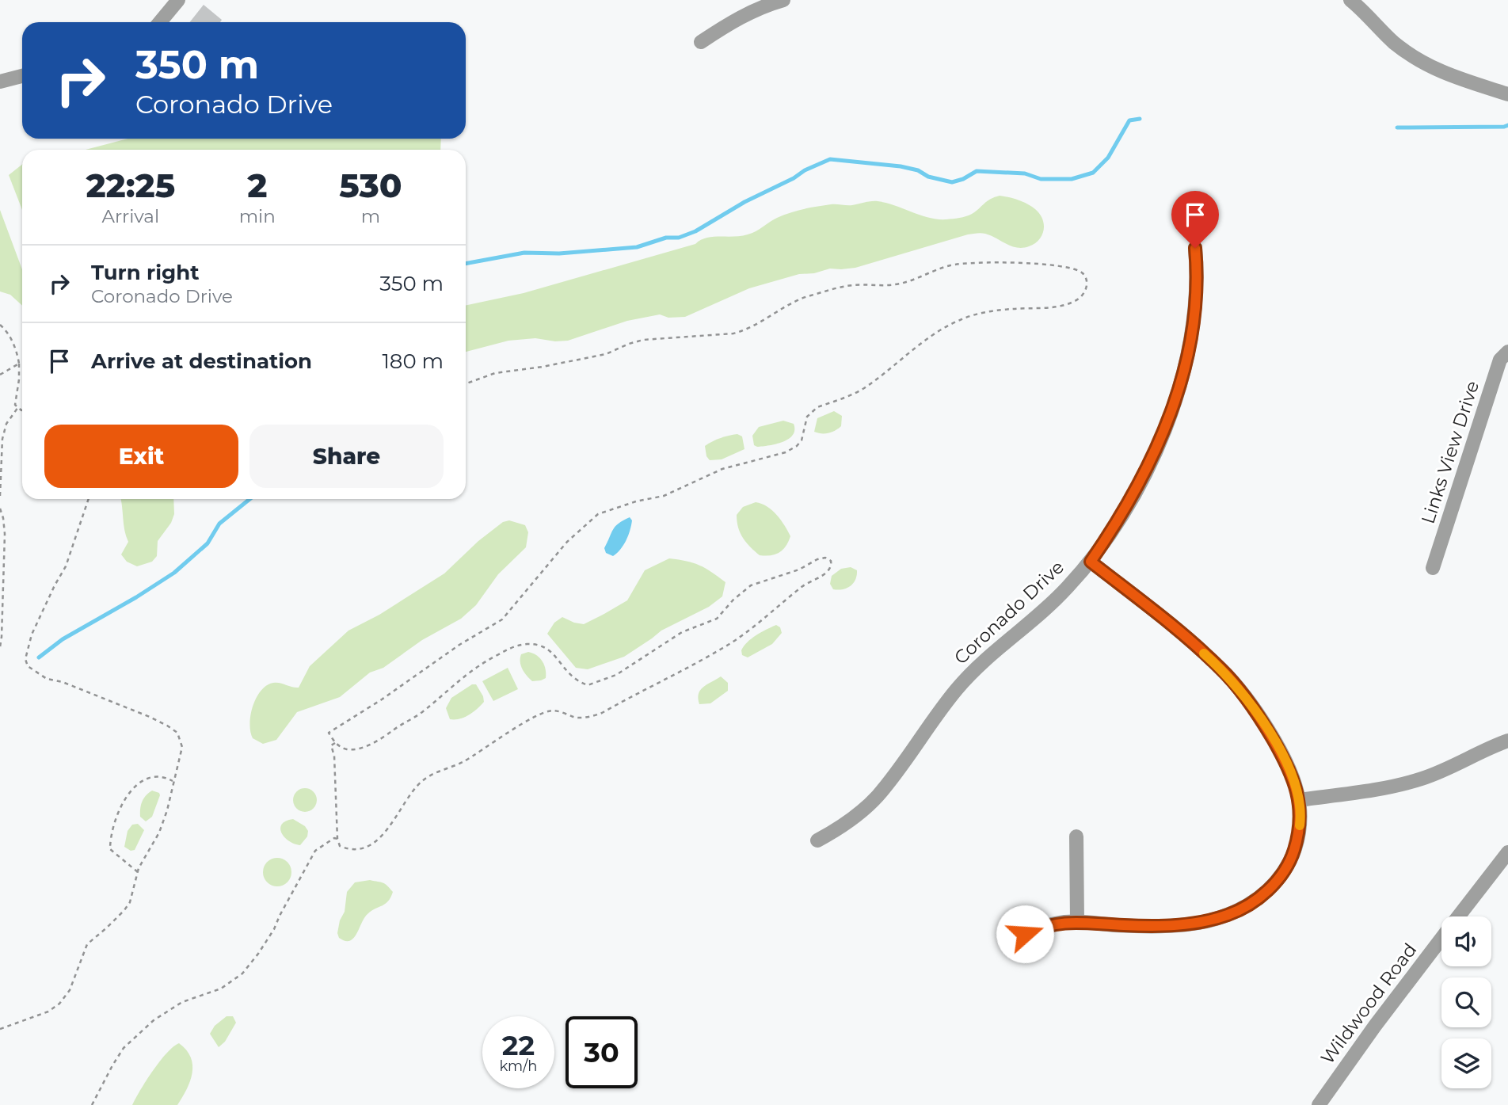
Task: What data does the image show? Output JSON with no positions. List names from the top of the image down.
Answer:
{
  "streets": {
    "street": ["Links View Drive", "Coronado Drive", "Wildwood Road"]
  },
  "page": {
    "turn": ["350 m", "Coronado Drive"],
    "eta": [
      "22:25",
      "Arrival",
      "2",
      "min",
      "530",
      "m"
    ],
    "list": [
      {
        "name": "Turn right",
        "note": "Coronado Drive",
        "value": "350 m"
      },
      {
        "name": "Arrive at destination",
        "value": "180 m"
      }
    ],
    "buttons": ["Exit", "Share"],
    "speed": "22 km/h",
    "limit": "30"
  }
}
